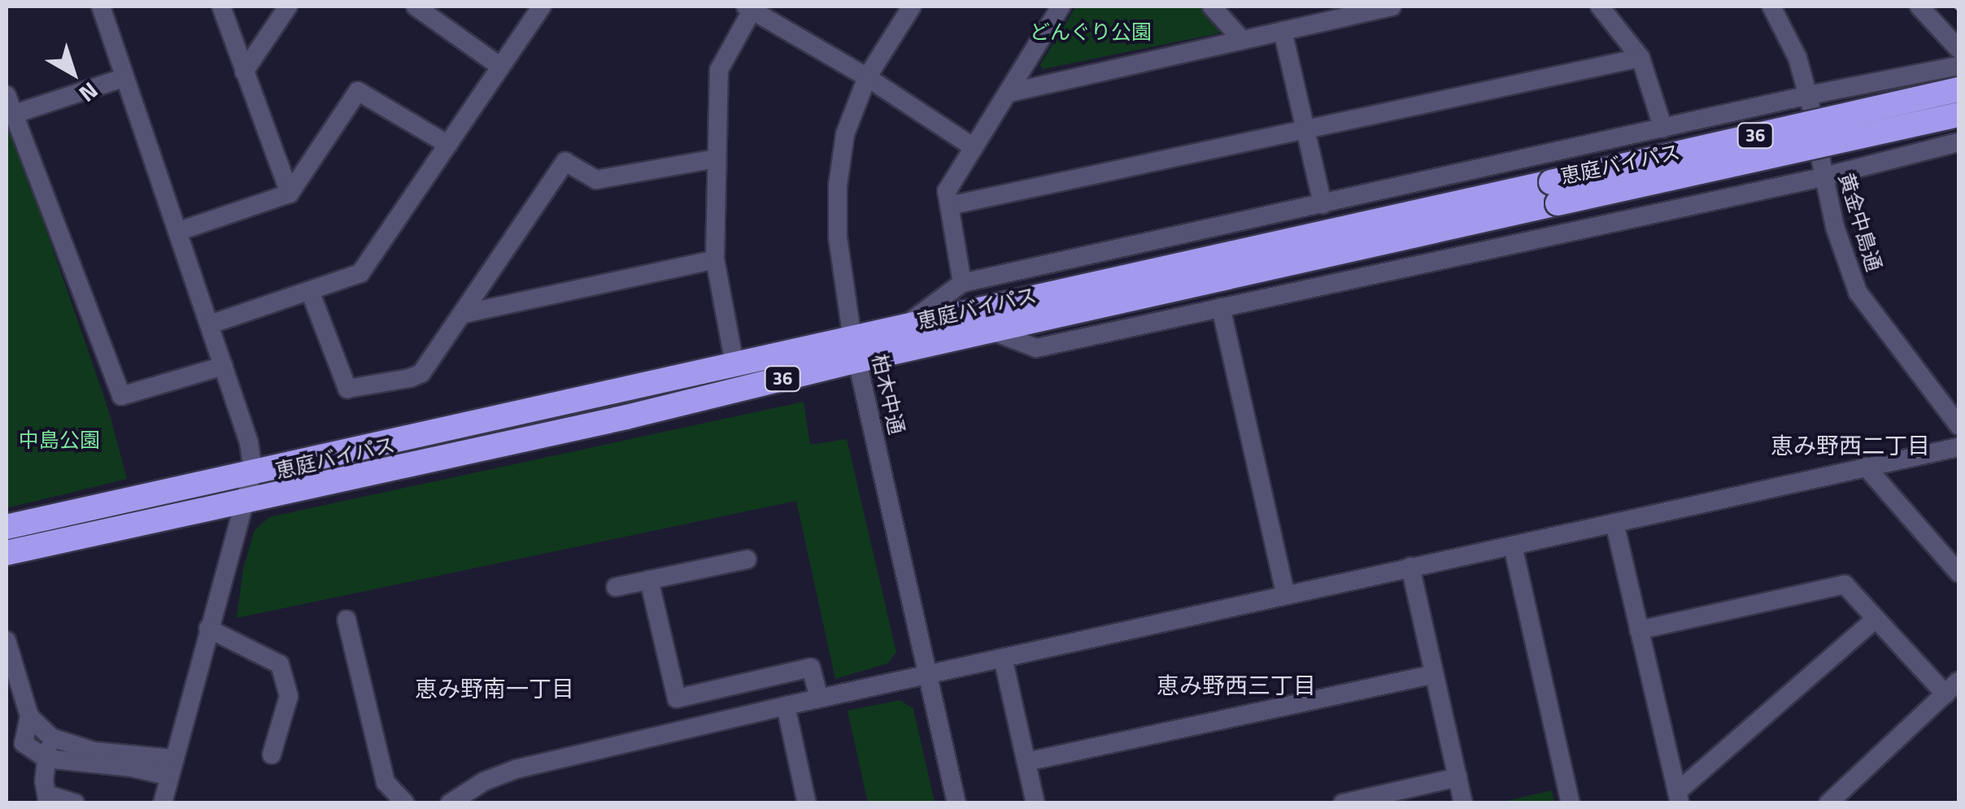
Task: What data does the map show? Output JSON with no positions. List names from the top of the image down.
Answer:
{
  "streets": {
    "highway": ["36", "恵庭バイパス"],
    "street": ["黄金中島通", "柏木中通"]
  },
  "crossings": [
    ["恵庭バイパス", "柏木中通"]
  ],
  "districts": ["恵み野西二丁目", "恵み野西三丁目", "恵み野南一丁目"],
  "parks": ["どんぐり公園", "中島公園"],
  "north": "bottom right"
}
